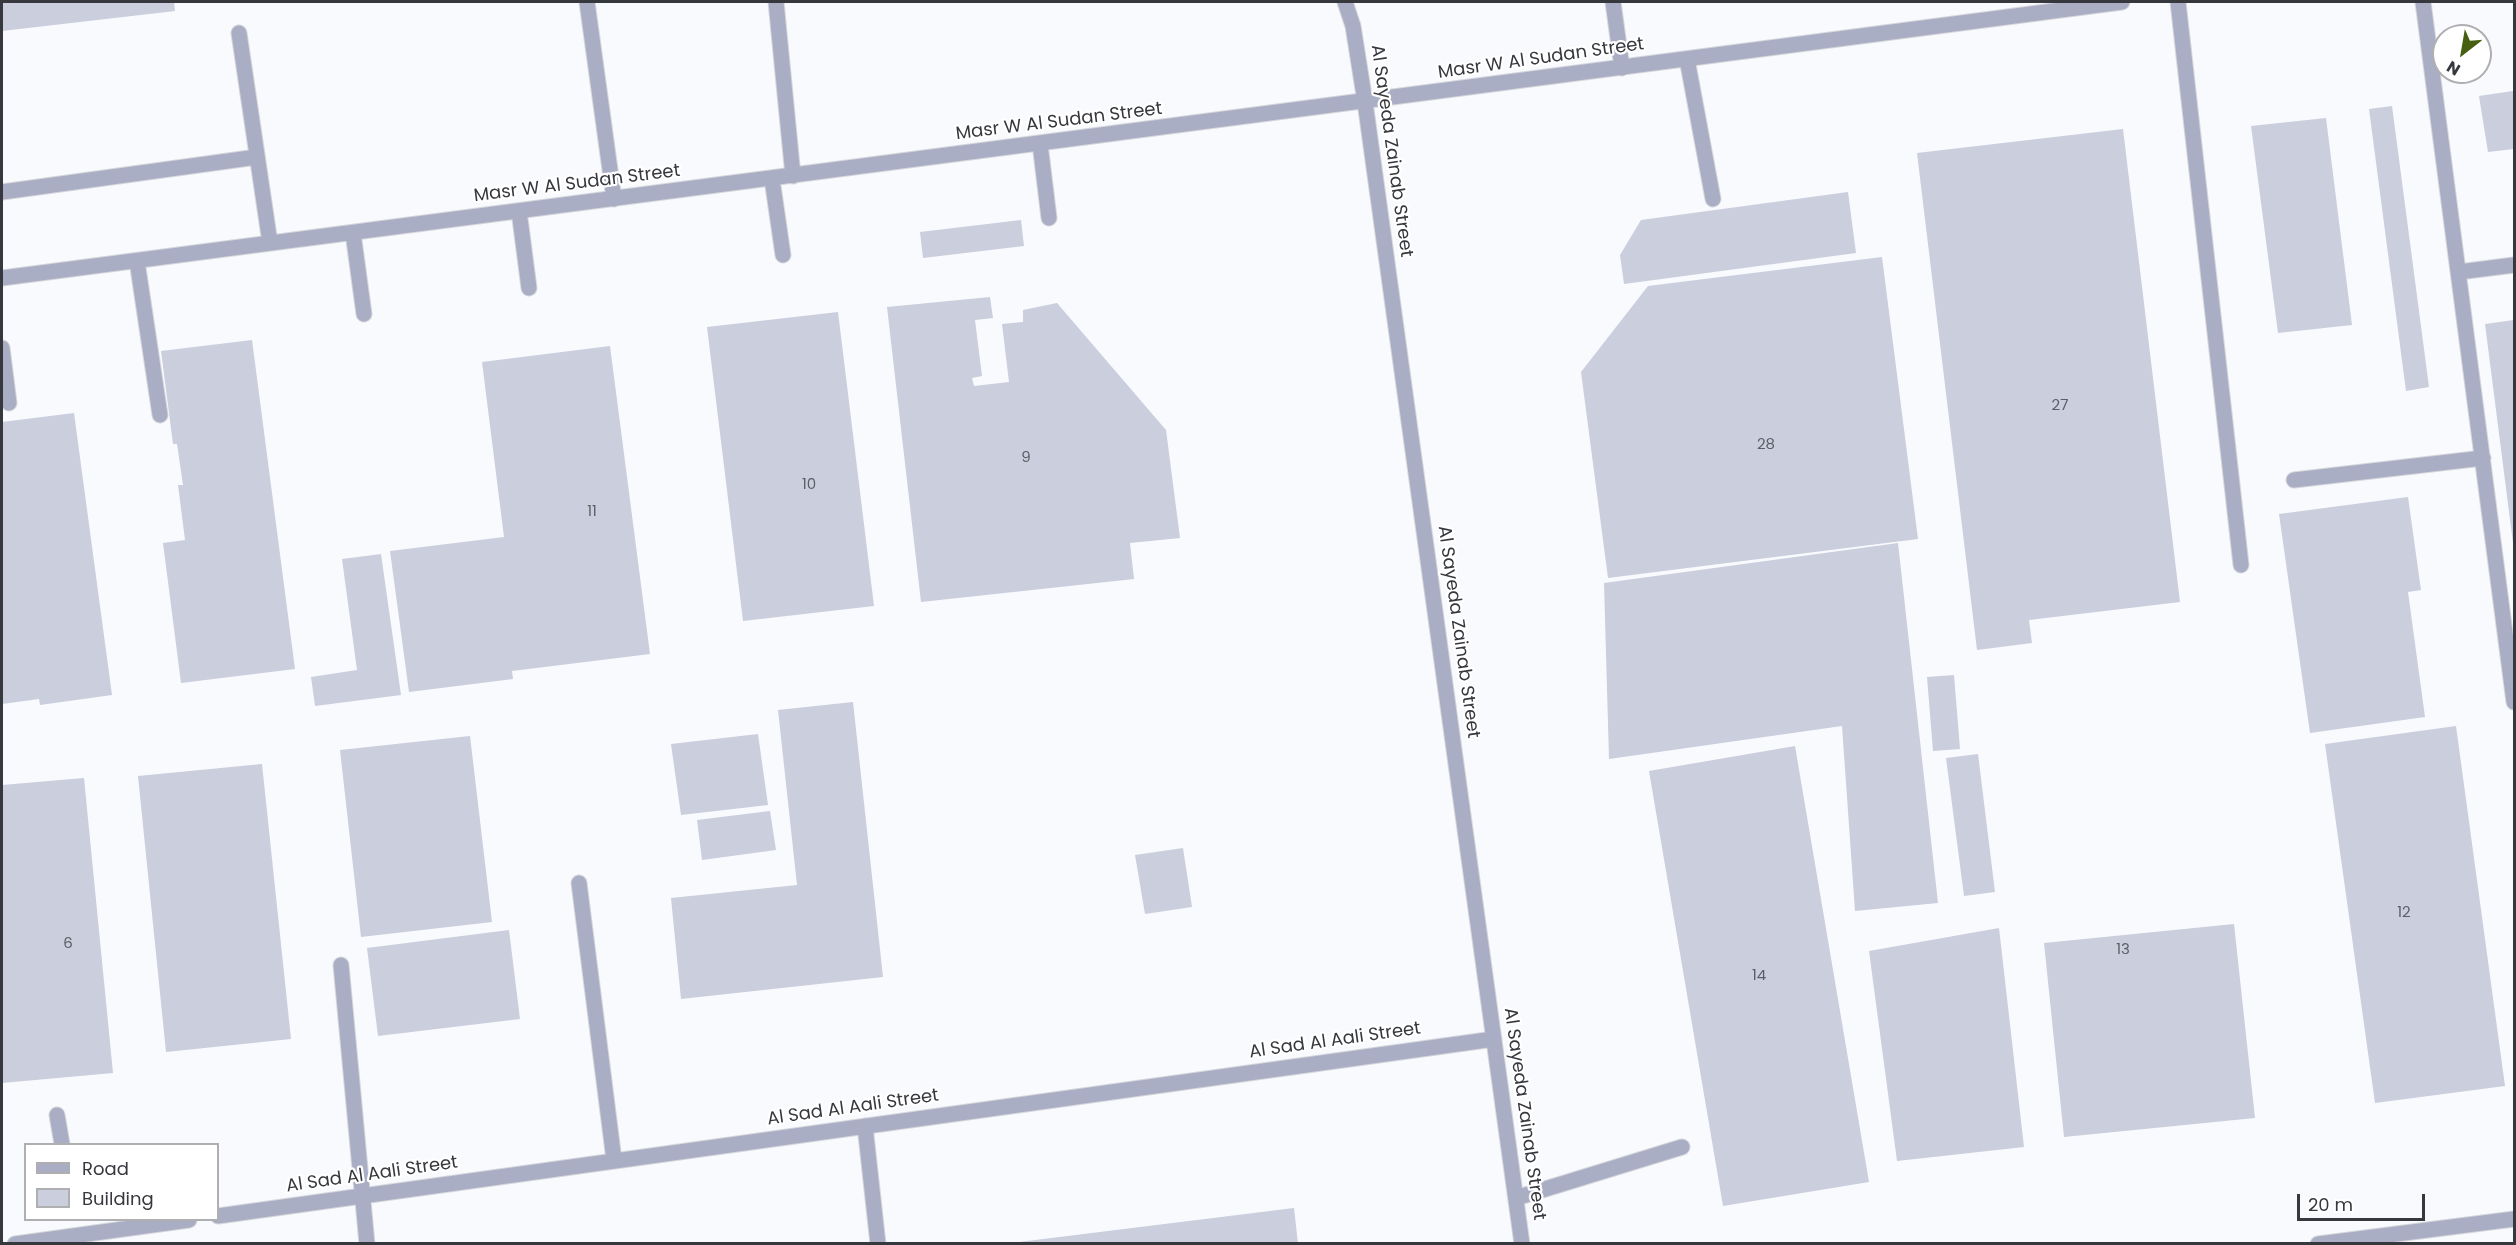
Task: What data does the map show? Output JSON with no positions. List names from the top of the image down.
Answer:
{
  "streets": {
    "lane": ["Masr W Al Sudan Street", "Al Sayeda Zainab Street", "Al Sad Al Aali Street"]
  },
  "crossings": [
    ["Masr W Al Sudan Street", "Al Sayeda Zainab Street"],
    ["Al Sayeda Zainab Street", "Al Sad Al Aali Street"]
  ],
  "house_numbers": [
    "27",
    "28",
    "9",
    "10",
    "11",
    "12",
    "6",
    "13",
    "14"
  ],
  "legend": ["Road", "Building"],
  "scale_bar": "20 m",
  "north": "bottom left"
}
